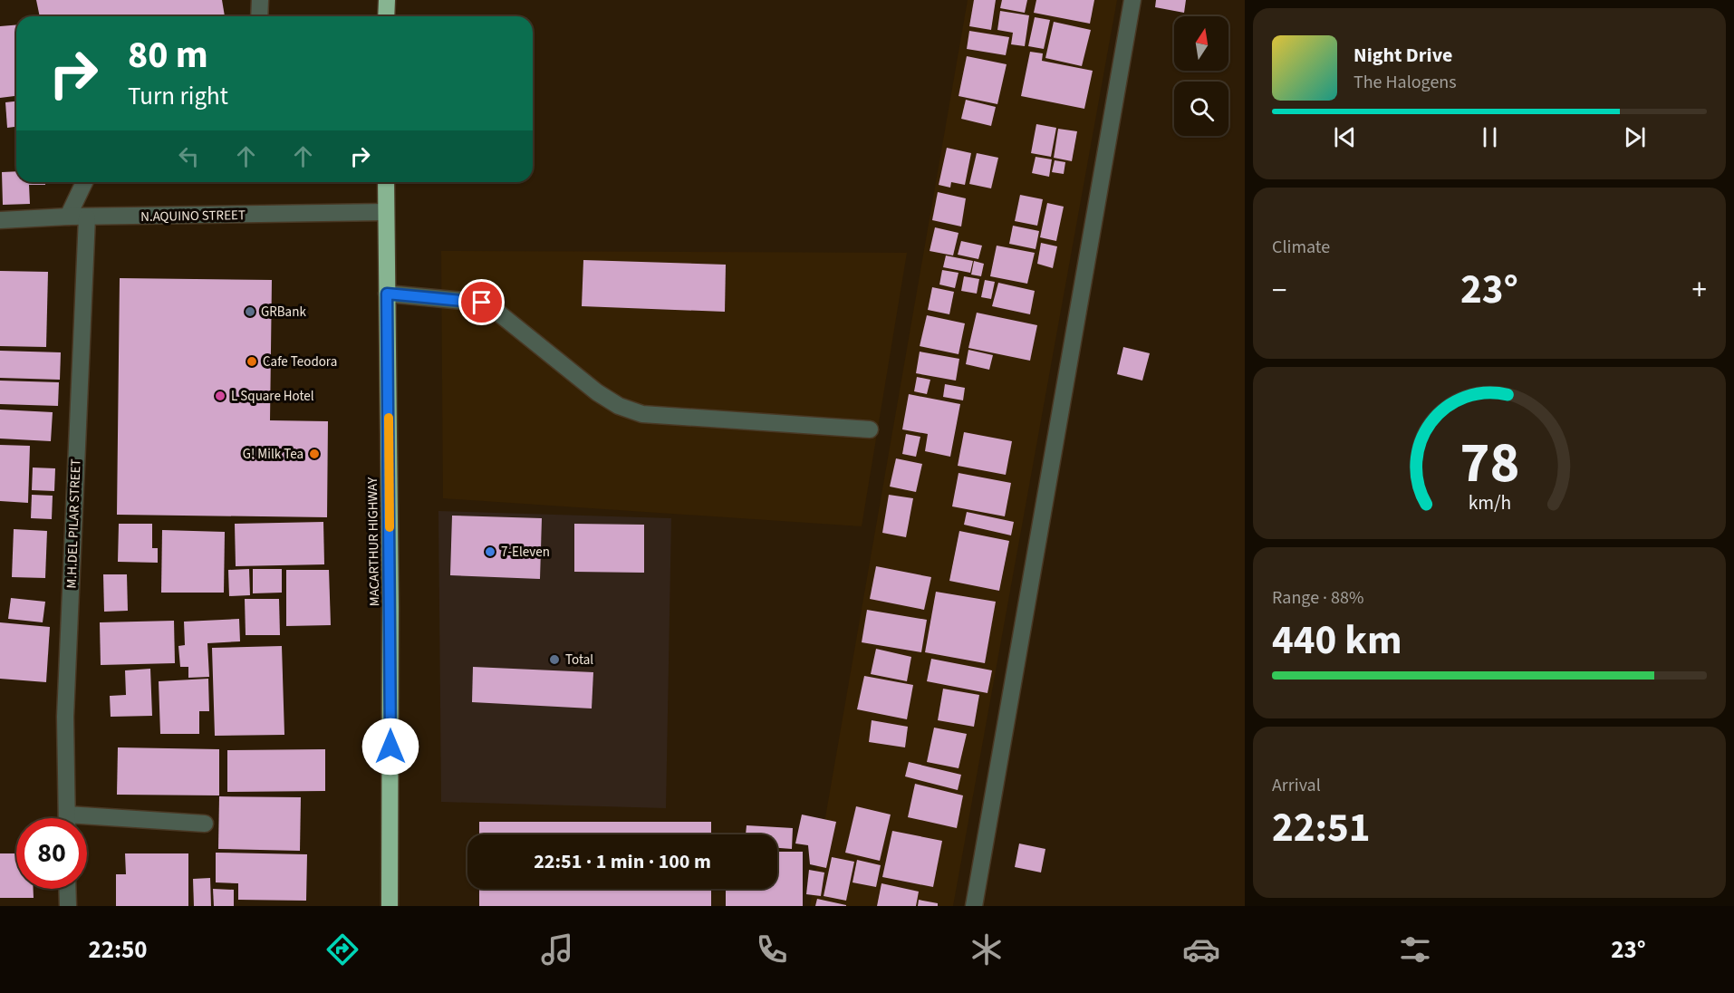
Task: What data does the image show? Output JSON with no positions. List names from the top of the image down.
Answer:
{
  "streets": {
    "highway": ["MACARTHUR HIGHWAY"],
    "street": ["N.AQUINO STREET", "M.H.DEL PILAR STREET"]
  },
  "crossings": [
    ["N.AQUINO STREET", "M.H.DEL PILAR STREET"],
    ["N.AQUINO STREET", "MACARTHUR HIGHWAY"]
  ],
  "places": [
    "GRBank",
    "Cafe Teodora",
    "L Square Hotel",
    "G! Milk Tea",
    "7-Eleven",
    "Total"
  ],
  "north": "top",
  "page": {
    "turn": ["80 m", "Turn right"],
    "song": ["Night Drive", "The Halogens"],
    "tile": [
      "Climate",
      ["Range · 88%", "440 km"],
      ["Arrival", "22:51"]
    ],
    "heat": ["−", "23°", "+"],
    "limit": "80",
    "trip": "22:51 · 1 min · 100 m",
    "tabs": ["22:50", "23°"],
    "gauge": ["78", "km/h"]
  }
}
